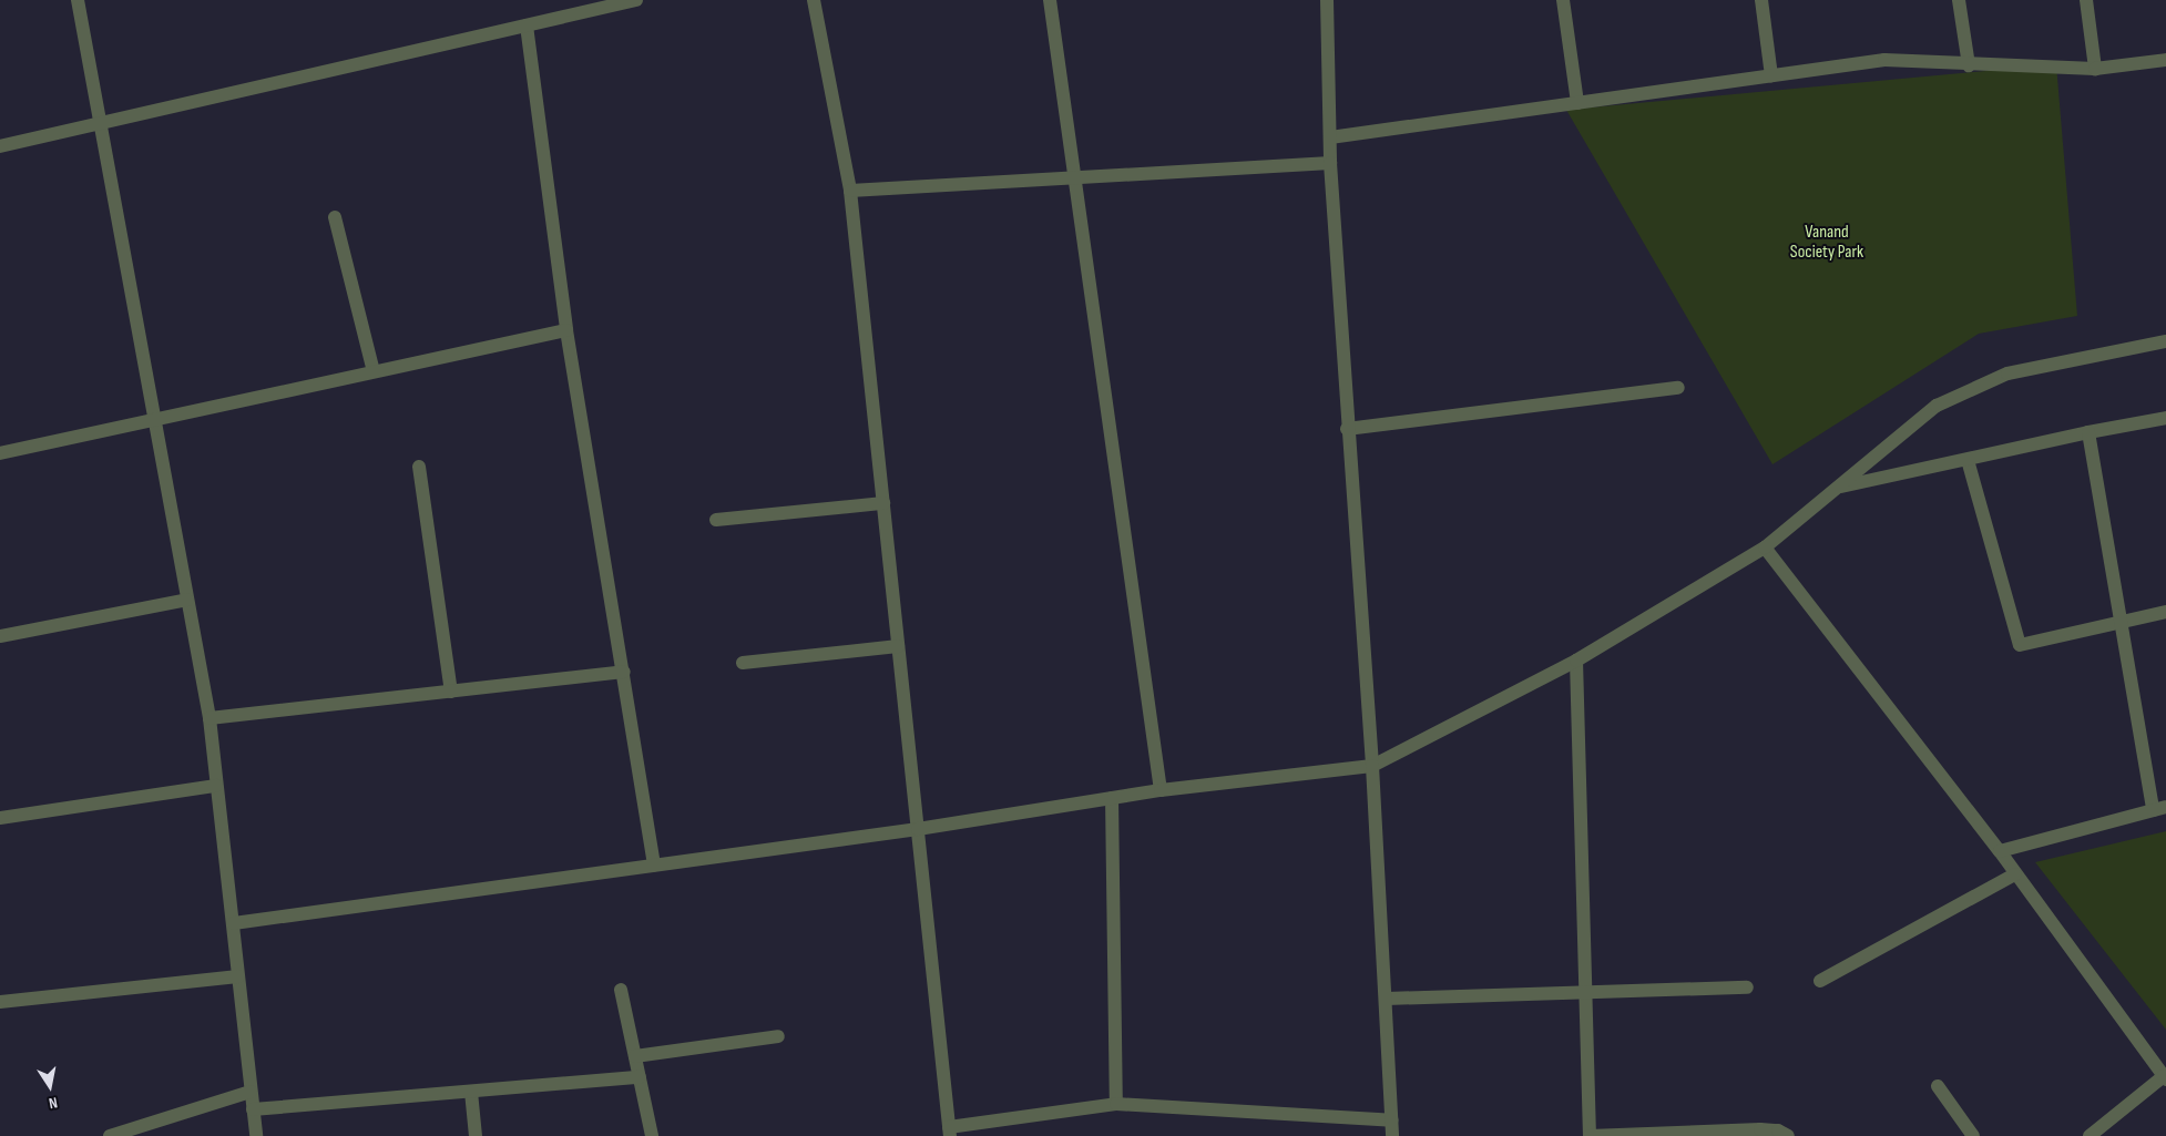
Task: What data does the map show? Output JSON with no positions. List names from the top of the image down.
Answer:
{
  "parks": ["Vanand Society Park"],
  "north": "bottom"
}
